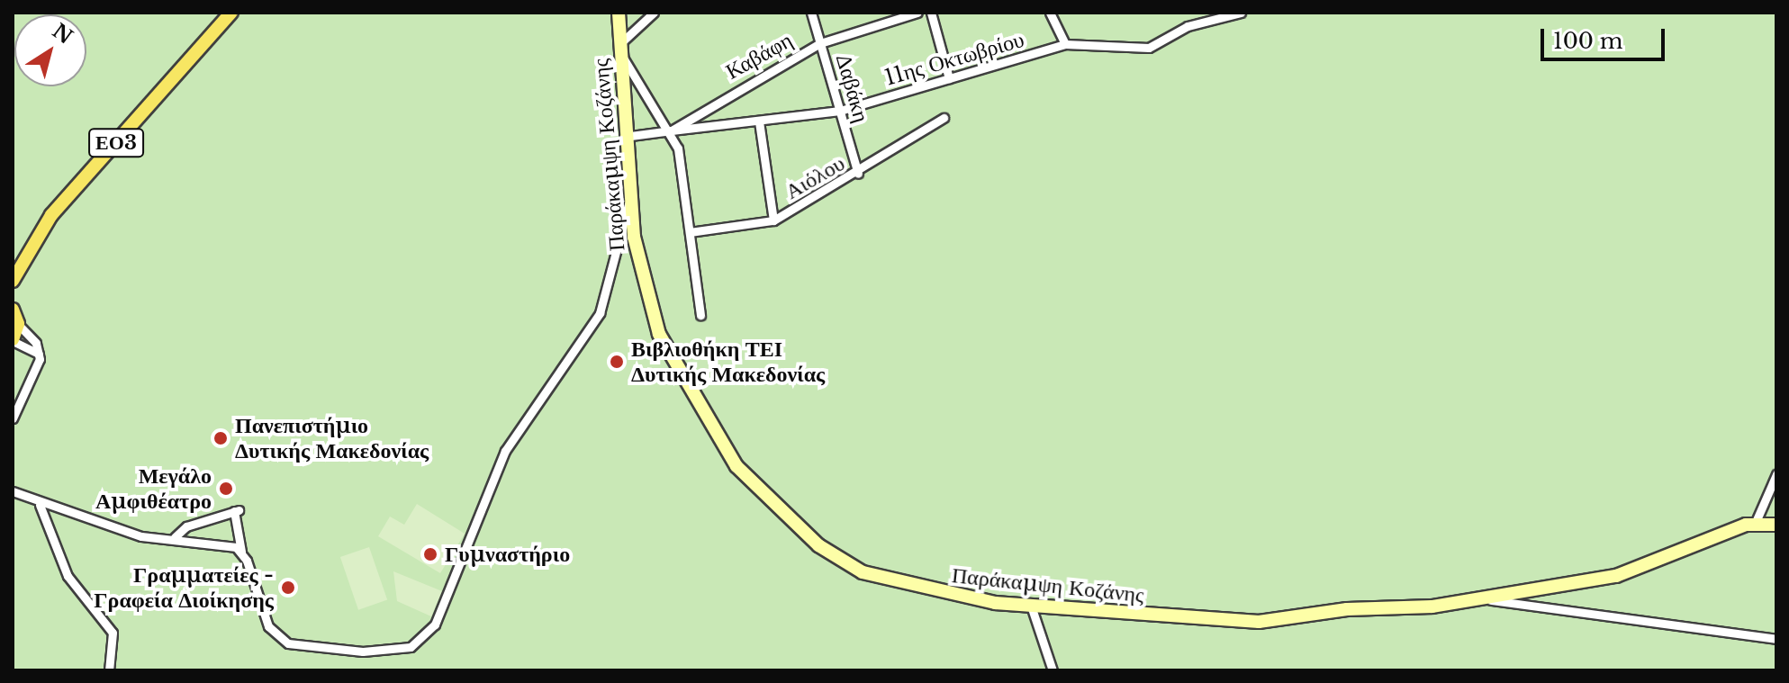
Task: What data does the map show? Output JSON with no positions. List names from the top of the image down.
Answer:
{
  "streets": {
    "main road": ["ΕΟ3", "Παράκαμψη Κοζάνης"],
    "street": [
      "Καβάφη",
      "11ης Οκτωβρίου",
      "Δαβάκη",
      "Αιόλου"
    ]
  },
  "crossings": [
    ["Καβάφη", "11ης Οκτωβρίου"],
    ["Καβάφη", "Δαβάκη"],
    ["Καβάφη", "Παράκαμψη Κοζάνης"],
    ["11ης Οκτωβρίου", "Δαβάκη"],
    ["Δαβάκη", "Αιόλου"]
  ],
  "places": [
    "Βιβλιοθήκη ΤΕΙ Δυτικής Μακεδονίας",
    "Πανεπιστήμιο Δυτικής Μακεδονίας",
    "Μεγάλο Αμφιθέατρο",
    "Γυμναστήριο",
    "Γραμματείες - Γραφεία Διοίκησης"
  ],
  "scale_bar": "100 m",
  "north": "top right"
}
